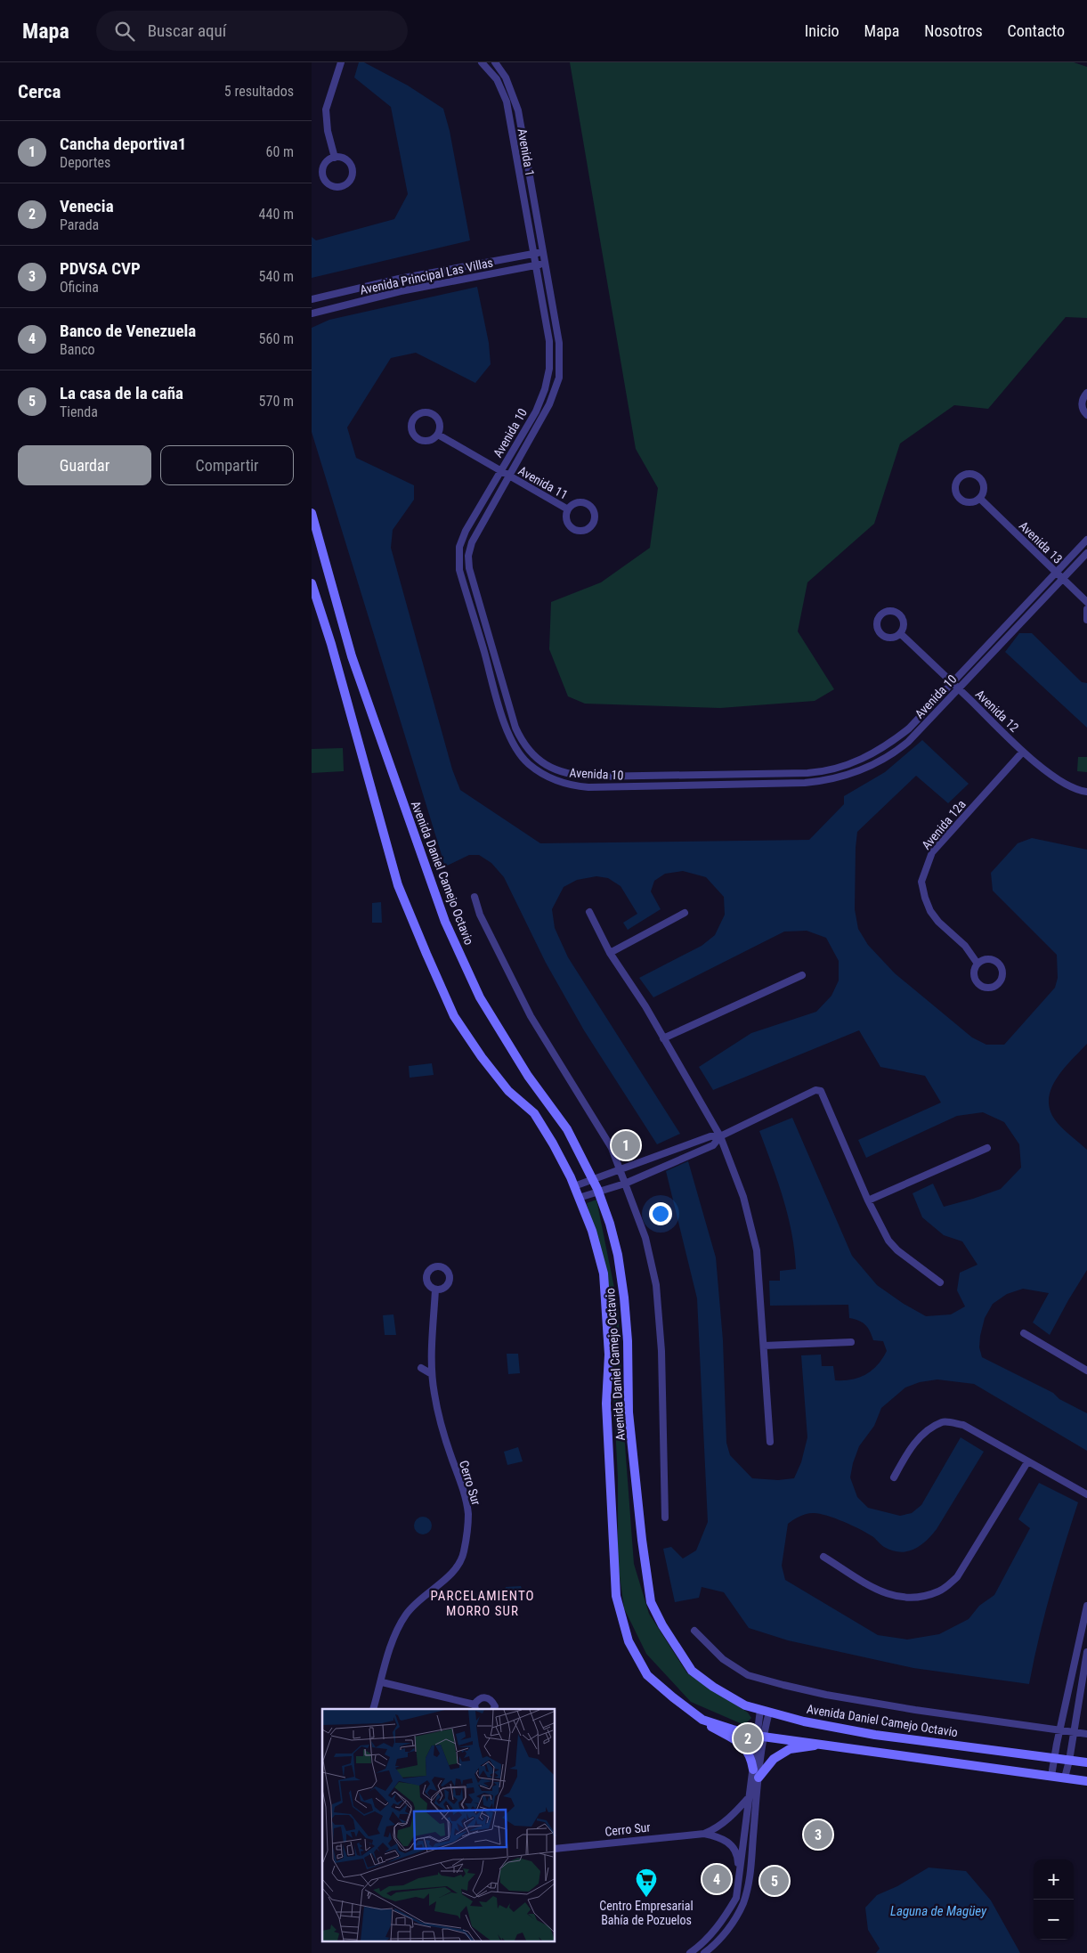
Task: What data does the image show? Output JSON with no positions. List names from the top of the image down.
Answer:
{
  "streets": {
    "main road": ["Avenida Daniel Camejo Octavio"],
    "street": [
      "Avenida 1",
      "Avenida Principal Las Villas",
      "Avenida 10",
      "Avenida 11",
      "Avenida 13",
      "Avenida 12",
      "Avenida 12a",
      "Cerro Sur"
    ]
  },
  "crossings": [
    ["Avenida 1", "Avenida Principal Las Villas"],
    ["Avenida 1", "Avenida 10"],
    ["Avenida Principal Las Villas", "Avenida 10"],
    ["Avenida 10", "Avenida 11"],
    ["Avenida 10", "Avenida 13"],
    ["Avenida 10", "Avenida 12"],
    ["Avenida 12", "Avenida 12a"]
  ],
  "districts": ["PARCELAMIENTO MORRO SUR"],
  "water": ["Laguna de Magüey"],
  "places": {
    "supermarket": ["Centro Empresarial Bahía de Pozuelos"]
  },
  "page": {
    "header": "Mapa",
    "search": "Buscar aquí",
    "nav": [
      "Inicio",
      "Mapa",
      "Nosotros",
      "Contacto"
    ],
    "heading": ["Cerca", "5 resultados"],
    "list": [
      {
        "mark": "1",
        "name": "Cancha deportiva1",
        "note": "Deportes",
        "value": "60 m"
      },
      {
        "mark": "2",
        "name": "Venecia",
        "note": "Parada",
        "value": "440 m"
      },
      {
        "mark": "3",
        "name": "PDVSA CVP",
        "note": "Oficina",
        "value": "540 m"
      },
      {
        "mark": "4",
        "name": "Banco de Venezuela",
        "note": "Banco",
        "value": "560 m"
      },
      {
        "mark": "5",
        "name": "La casa de la caña",
        "note": "Tienda",
        "value": "570 m"
      }
    ],
    "buttons": ["Guardar", "Compartir"],
    "pins": [
      "1",
      "2",
      "3",
      "4",
      "5"
    ],
    "map_buttons": ["+", "−"]
  }
}
